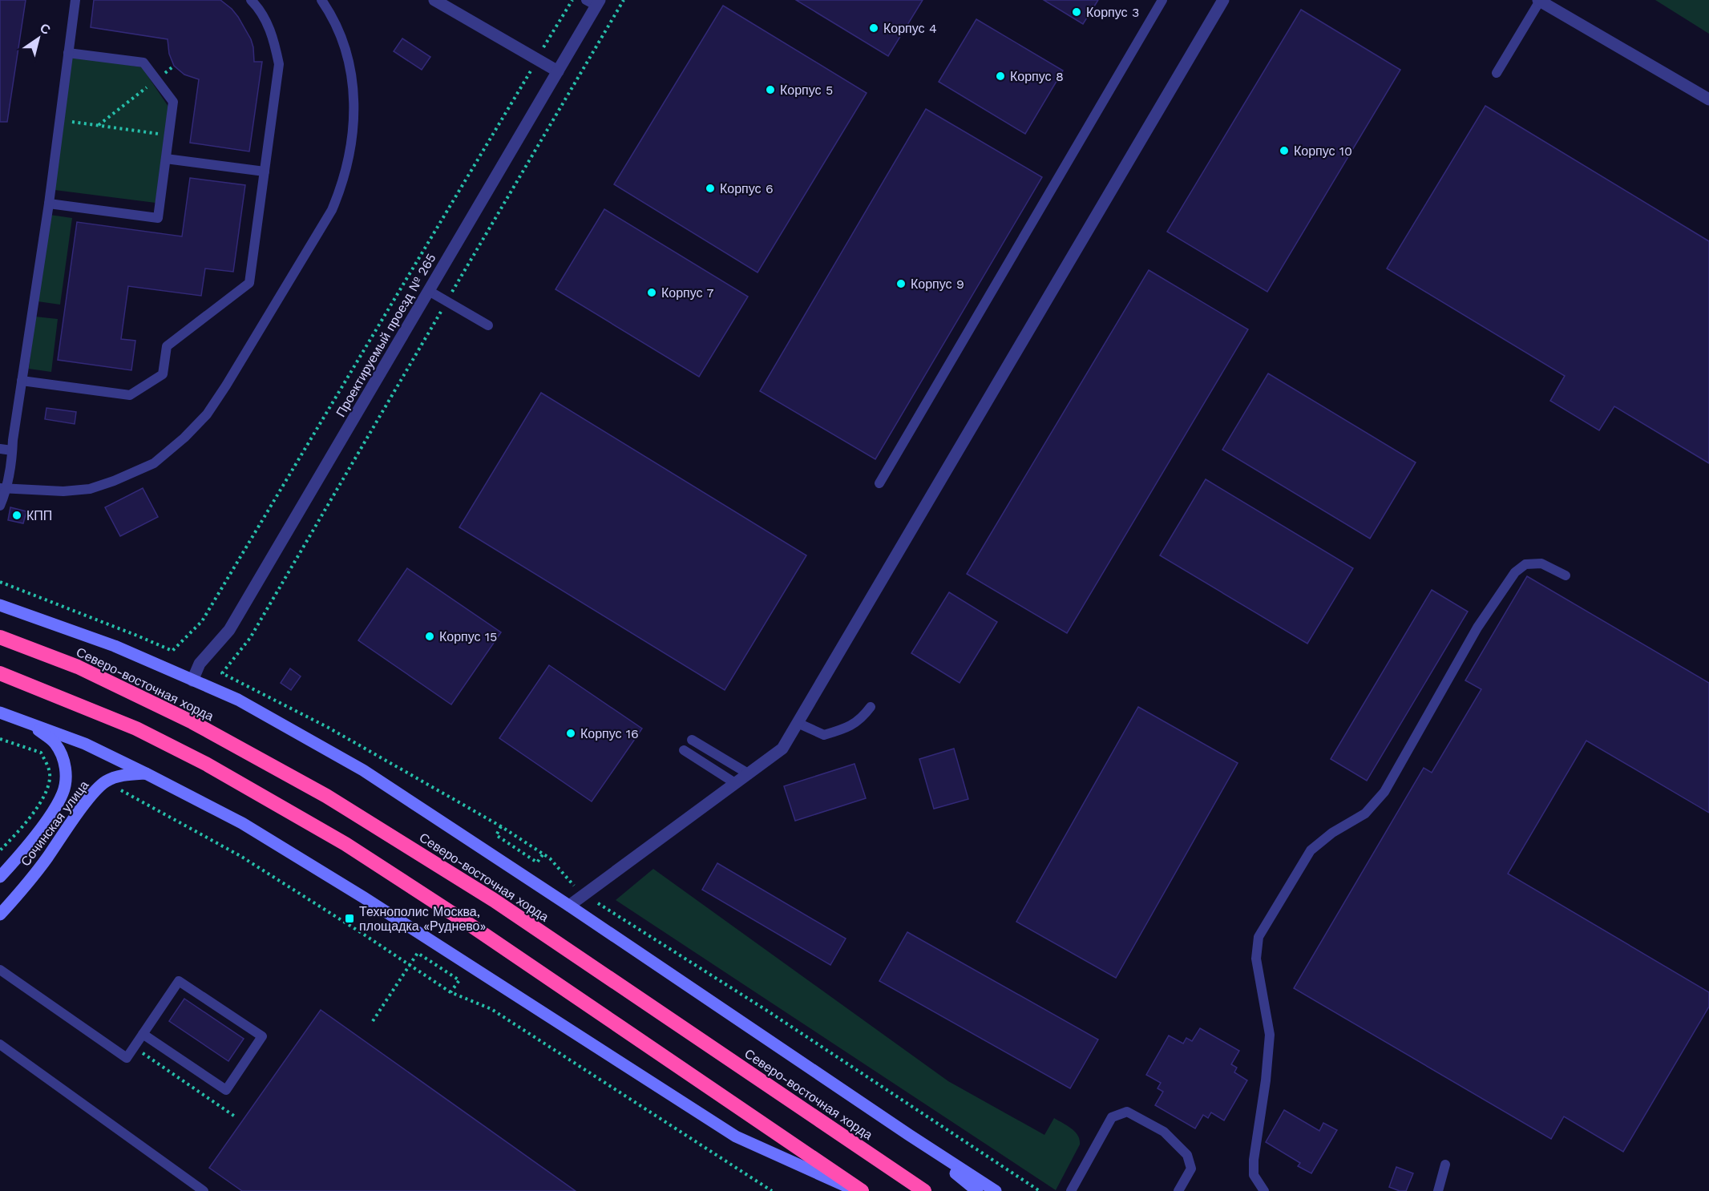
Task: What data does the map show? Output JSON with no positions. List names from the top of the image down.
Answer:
{
  "streets": {
    "highway": ["Северо-восточная хорда"],
    "street": ["Проектируемый проезд № 265", "Сочинская улица"]
  },
  "places": {
    "other": [
      "Корпус 3",
      "Корпус 4",
      "Корпус 8",
      "Корпус 5",
      "Корпус 10",
      "Корпус 6",
      "Корпус 9",
      "Корпус 7",
      "КПП",
      "Корпус 15",
      "Корпус 16"
    ],
    "transit": ["Технополис Москва, площадка «Руднево»"]
  },
  "north": "top right"
}
